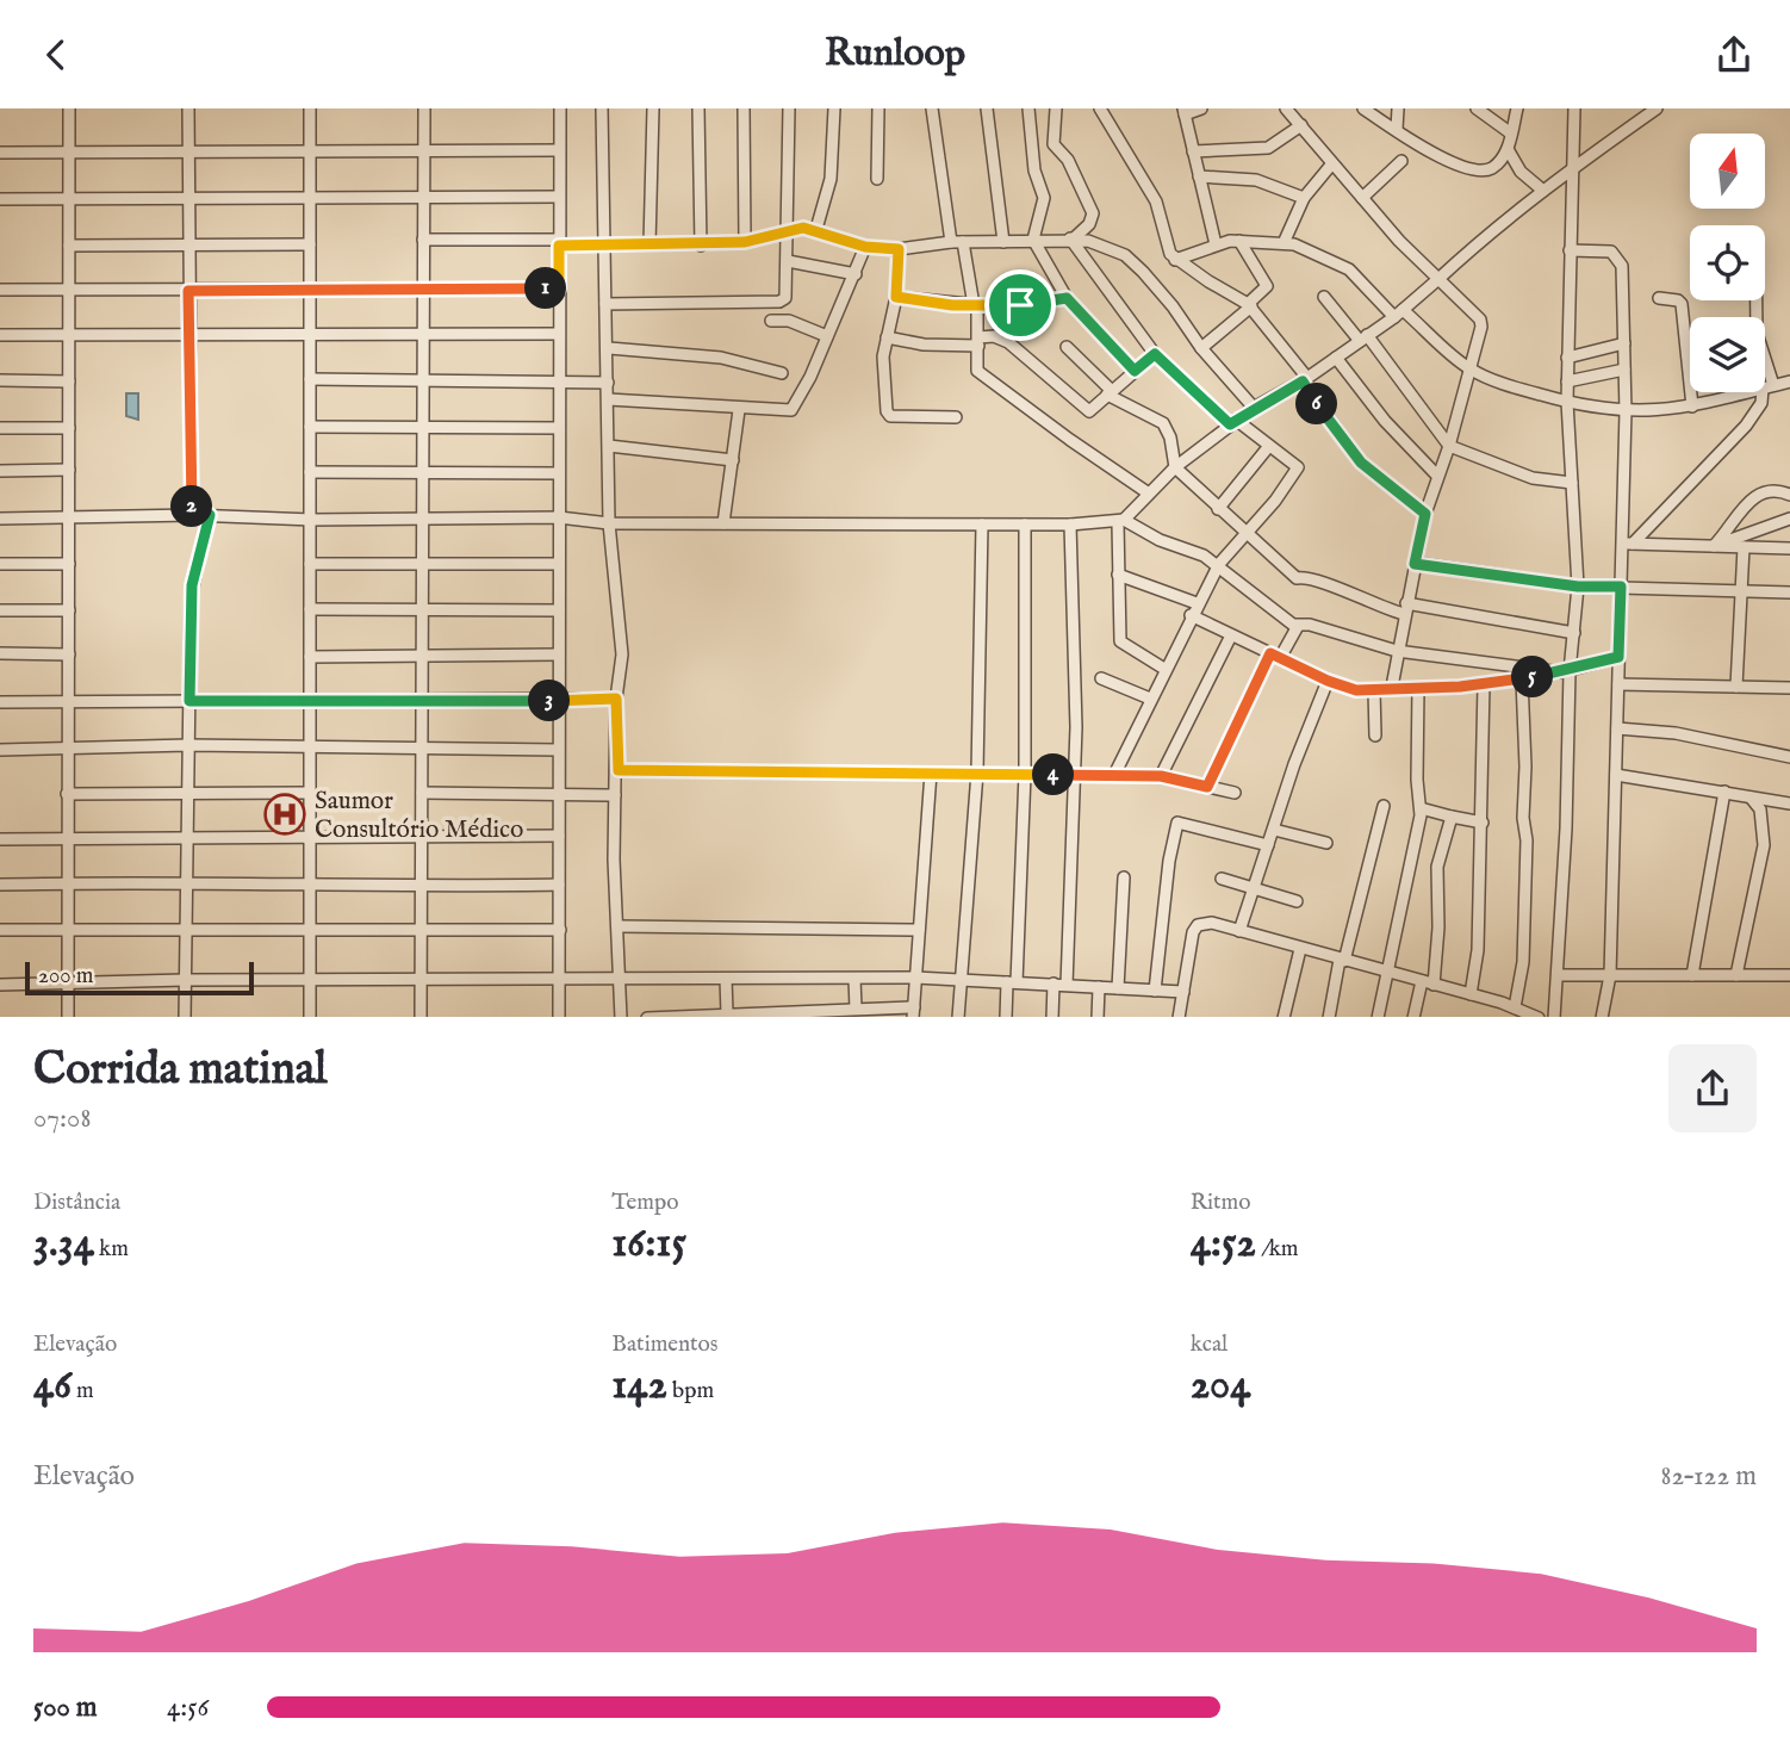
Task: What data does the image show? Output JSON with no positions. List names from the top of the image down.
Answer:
{
  "places": {
    "hospital": ["Saumor Consultório Médico"]
  },
  "scale_bar": "200 m",
  "north": "top",
  "page": {
    "header": "Runloop",
    "pins": [
      "1",
      "6",
      "2",
      "5",
      "3",
      "4"
    ],
    "scale": "200 m",
    "heading": ["Corrida matinal", "07:08"],
    "stats": [
      ["Distância", "3.34 km"],
      ["Tempo", "16:15"],
      ["Ritmo", "4:52 /km"],
      ["Elevação", "46 m"],
      ["Batimentos", "142 bpm"],
      ["kcal", "204"]
    ],
    "chart": ["Elevação", "82–122 m"],
    "list": [
      {
        "name": "500 m",
        "note": "4:56"
      }
    ]
  }
}
